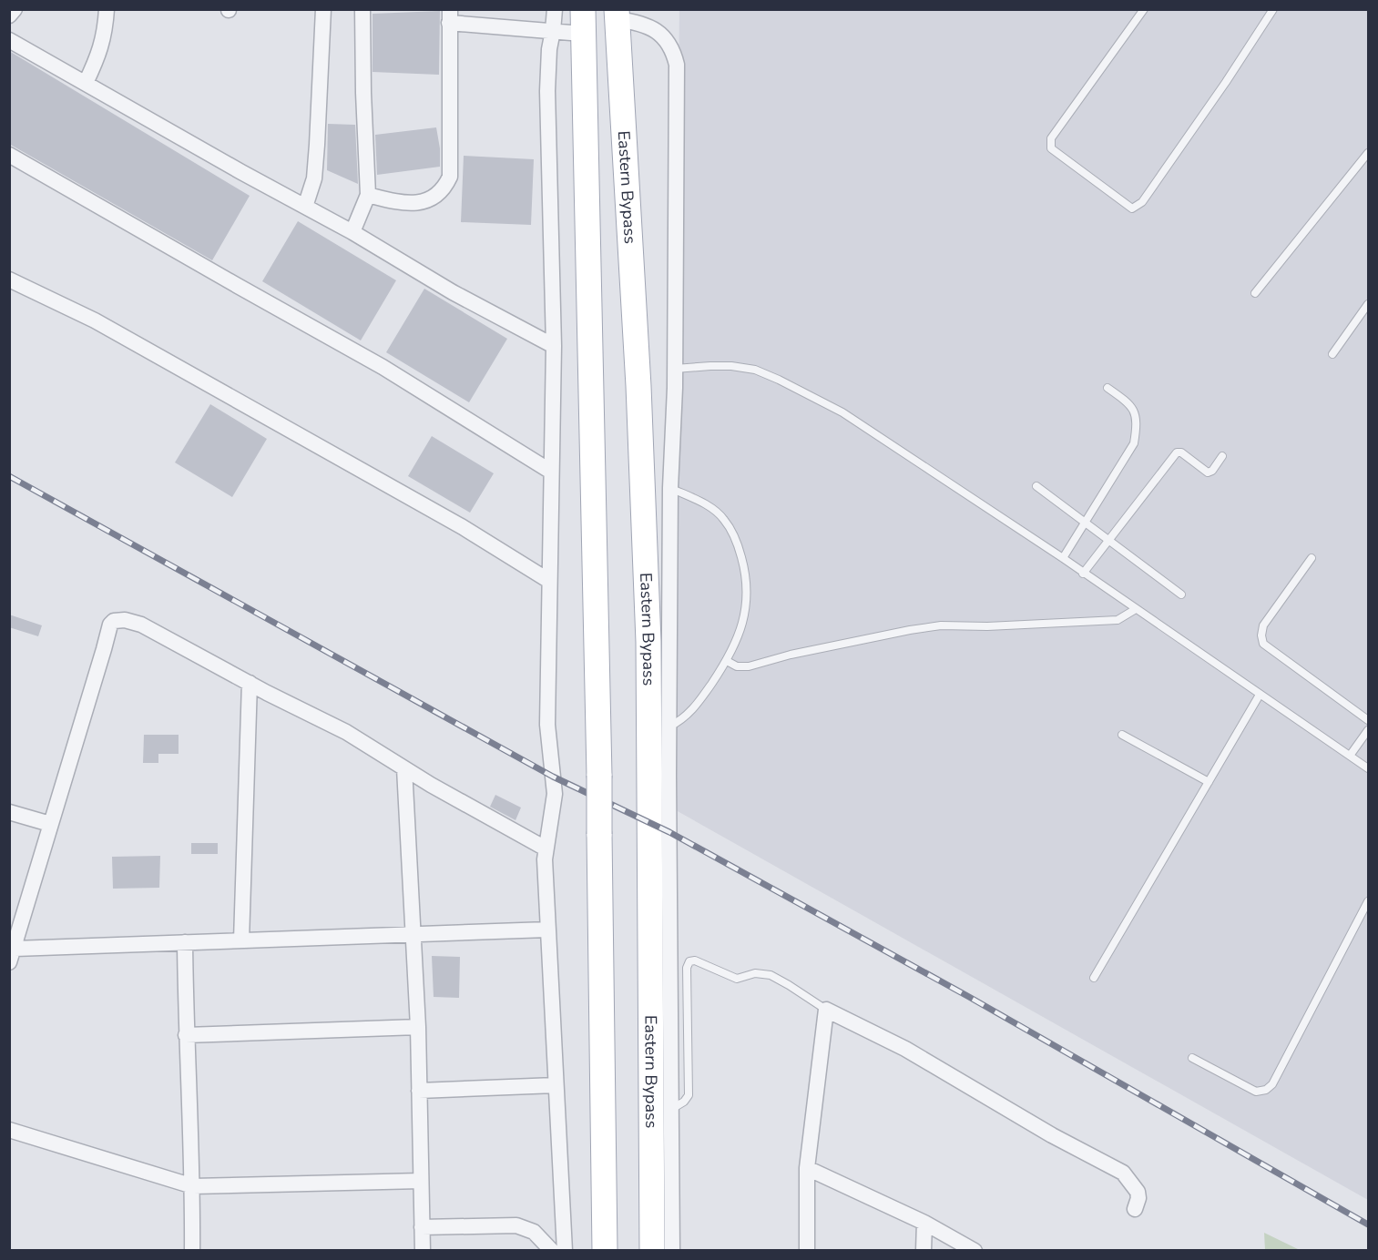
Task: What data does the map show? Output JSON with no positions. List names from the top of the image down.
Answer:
{
  "streets": {
    "main road": ["Eastern Bypass"]
  }
}
